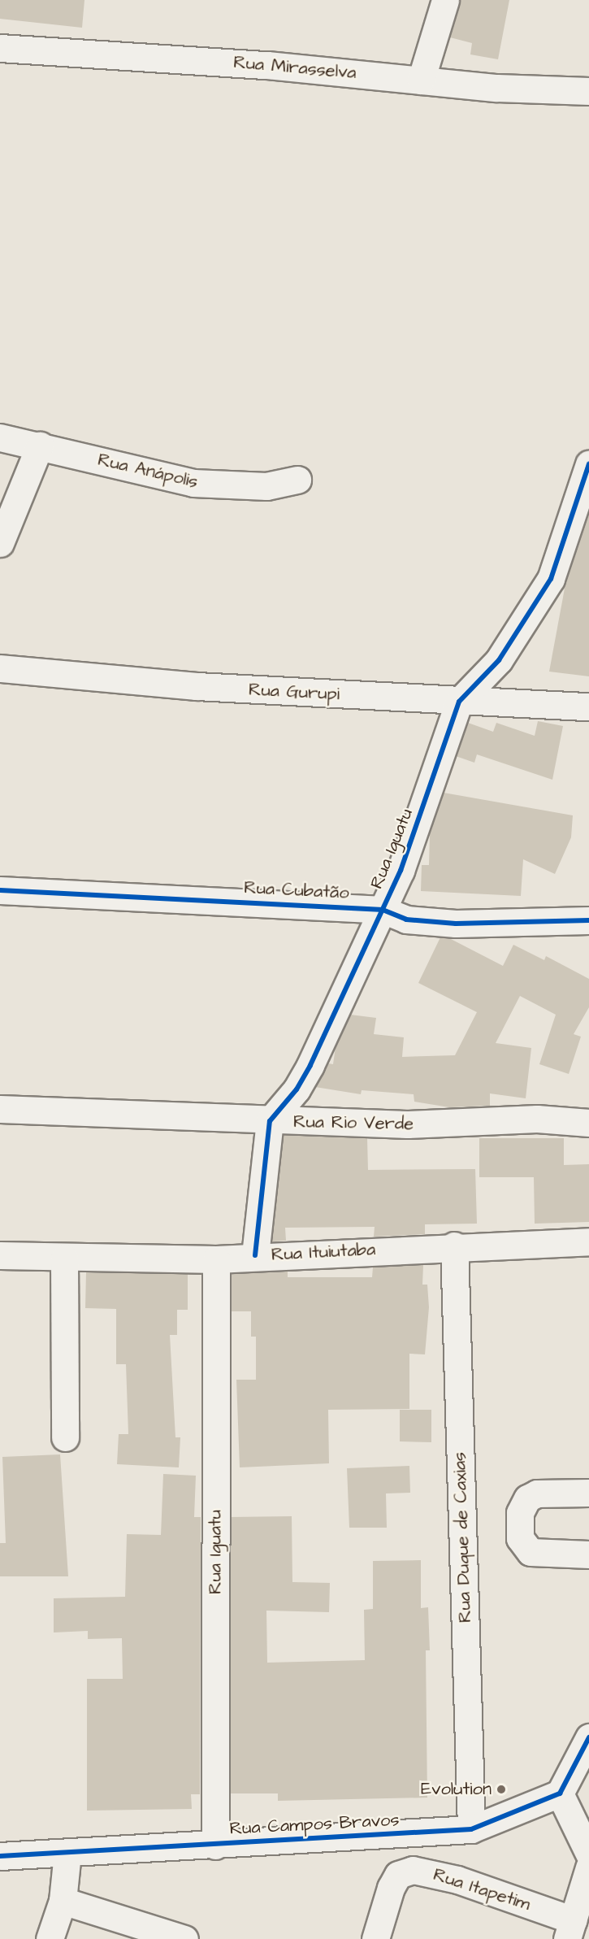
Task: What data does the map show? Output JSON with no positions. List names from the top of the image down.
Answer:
{
  "streets": {
    "street": [
      "Rua Mirasselva",
      "Rua Anápolis",
      "Rua Gurupi",
      "Rua Iguatu",
      "Rua Cubatão",
      "Rua Rio Verde",
      "Rua Ituiutaba",
      "Rua Duque de Caxias",
      "Rua Campos Bravos",
      "Rua Itapetim"
    ]
  },
  "crossings": [
    ["Rua Gurupi", "Rua Iguatu"],
    ["Rua Iguatu", "Rua Cubatão"],
    ["Rua Iguatu", "Rua Rio Verde"],
    ["Rua Iguatu", "Rua Ituiutaba"],
    ["Rua Iguatu", "Rua Campos Bravos"],
    ["Rua Ituiutaba", "Rua Duque de Caxias"],
    ["Rua Duque de Caxias", "Rua Campos Bravos"]
  ],
  "places": ["Evolution"]
}
